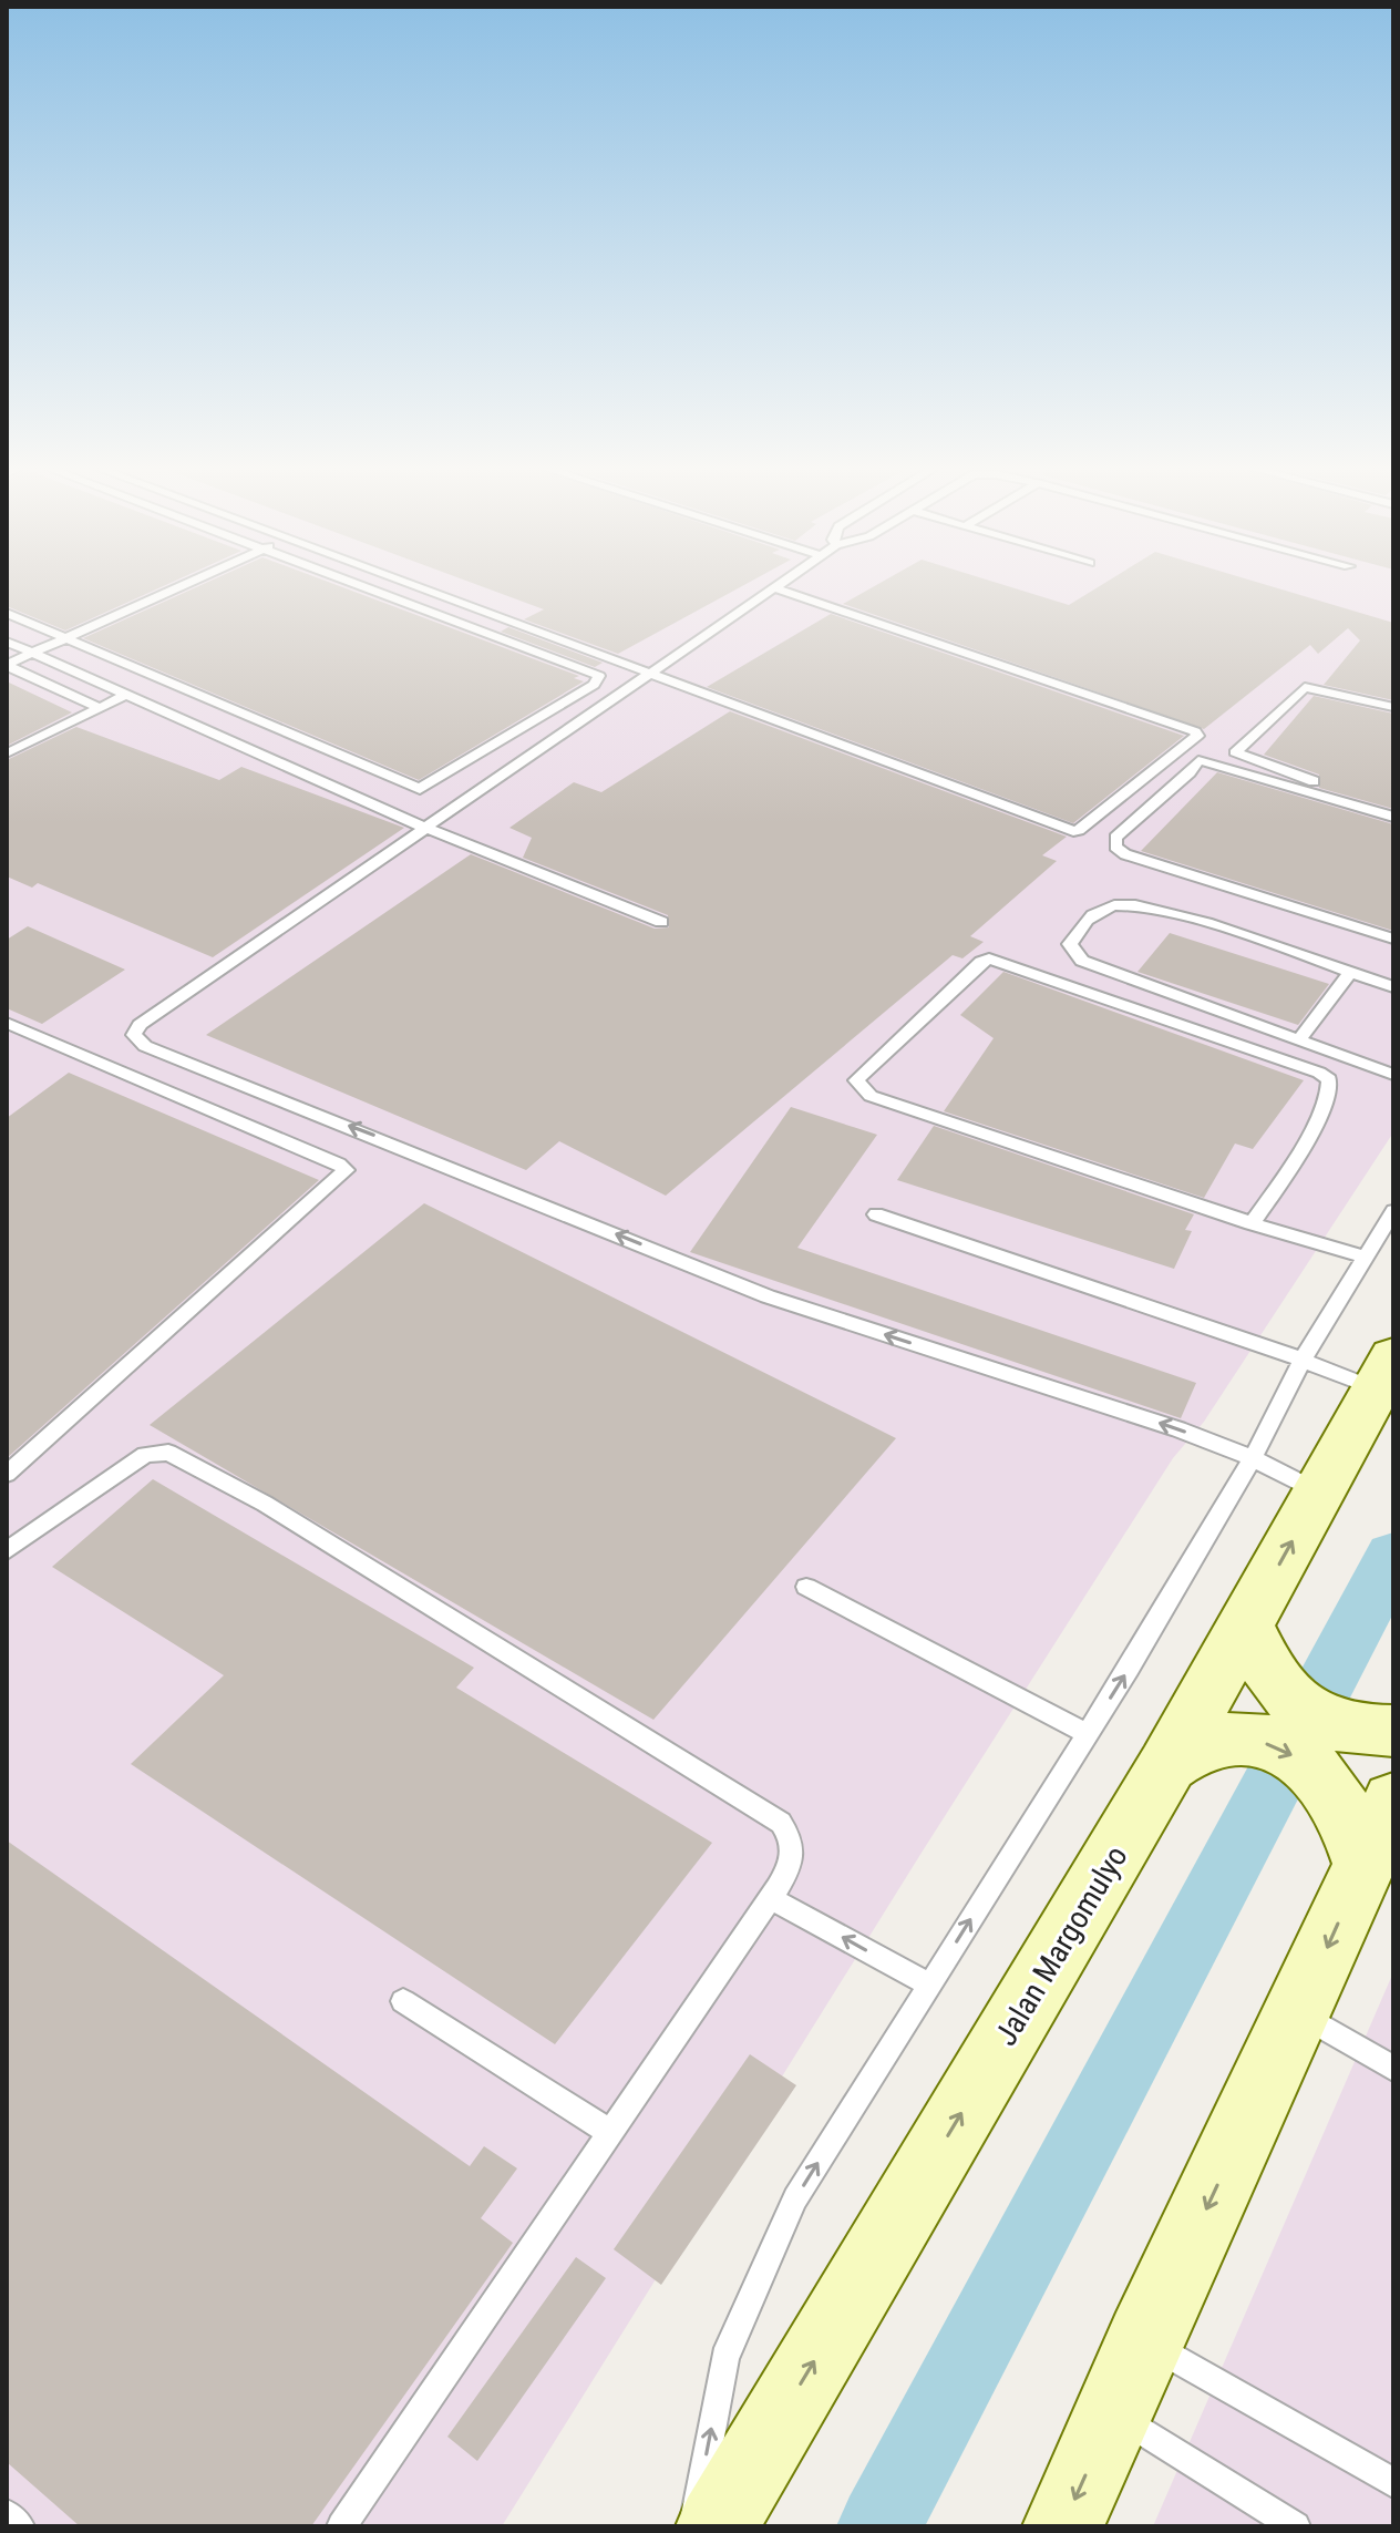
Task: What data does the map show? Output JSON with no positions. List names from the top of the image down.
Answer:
{
  "streets": {
    "main road": ["Jalan Margomulyo"]
  }
}
